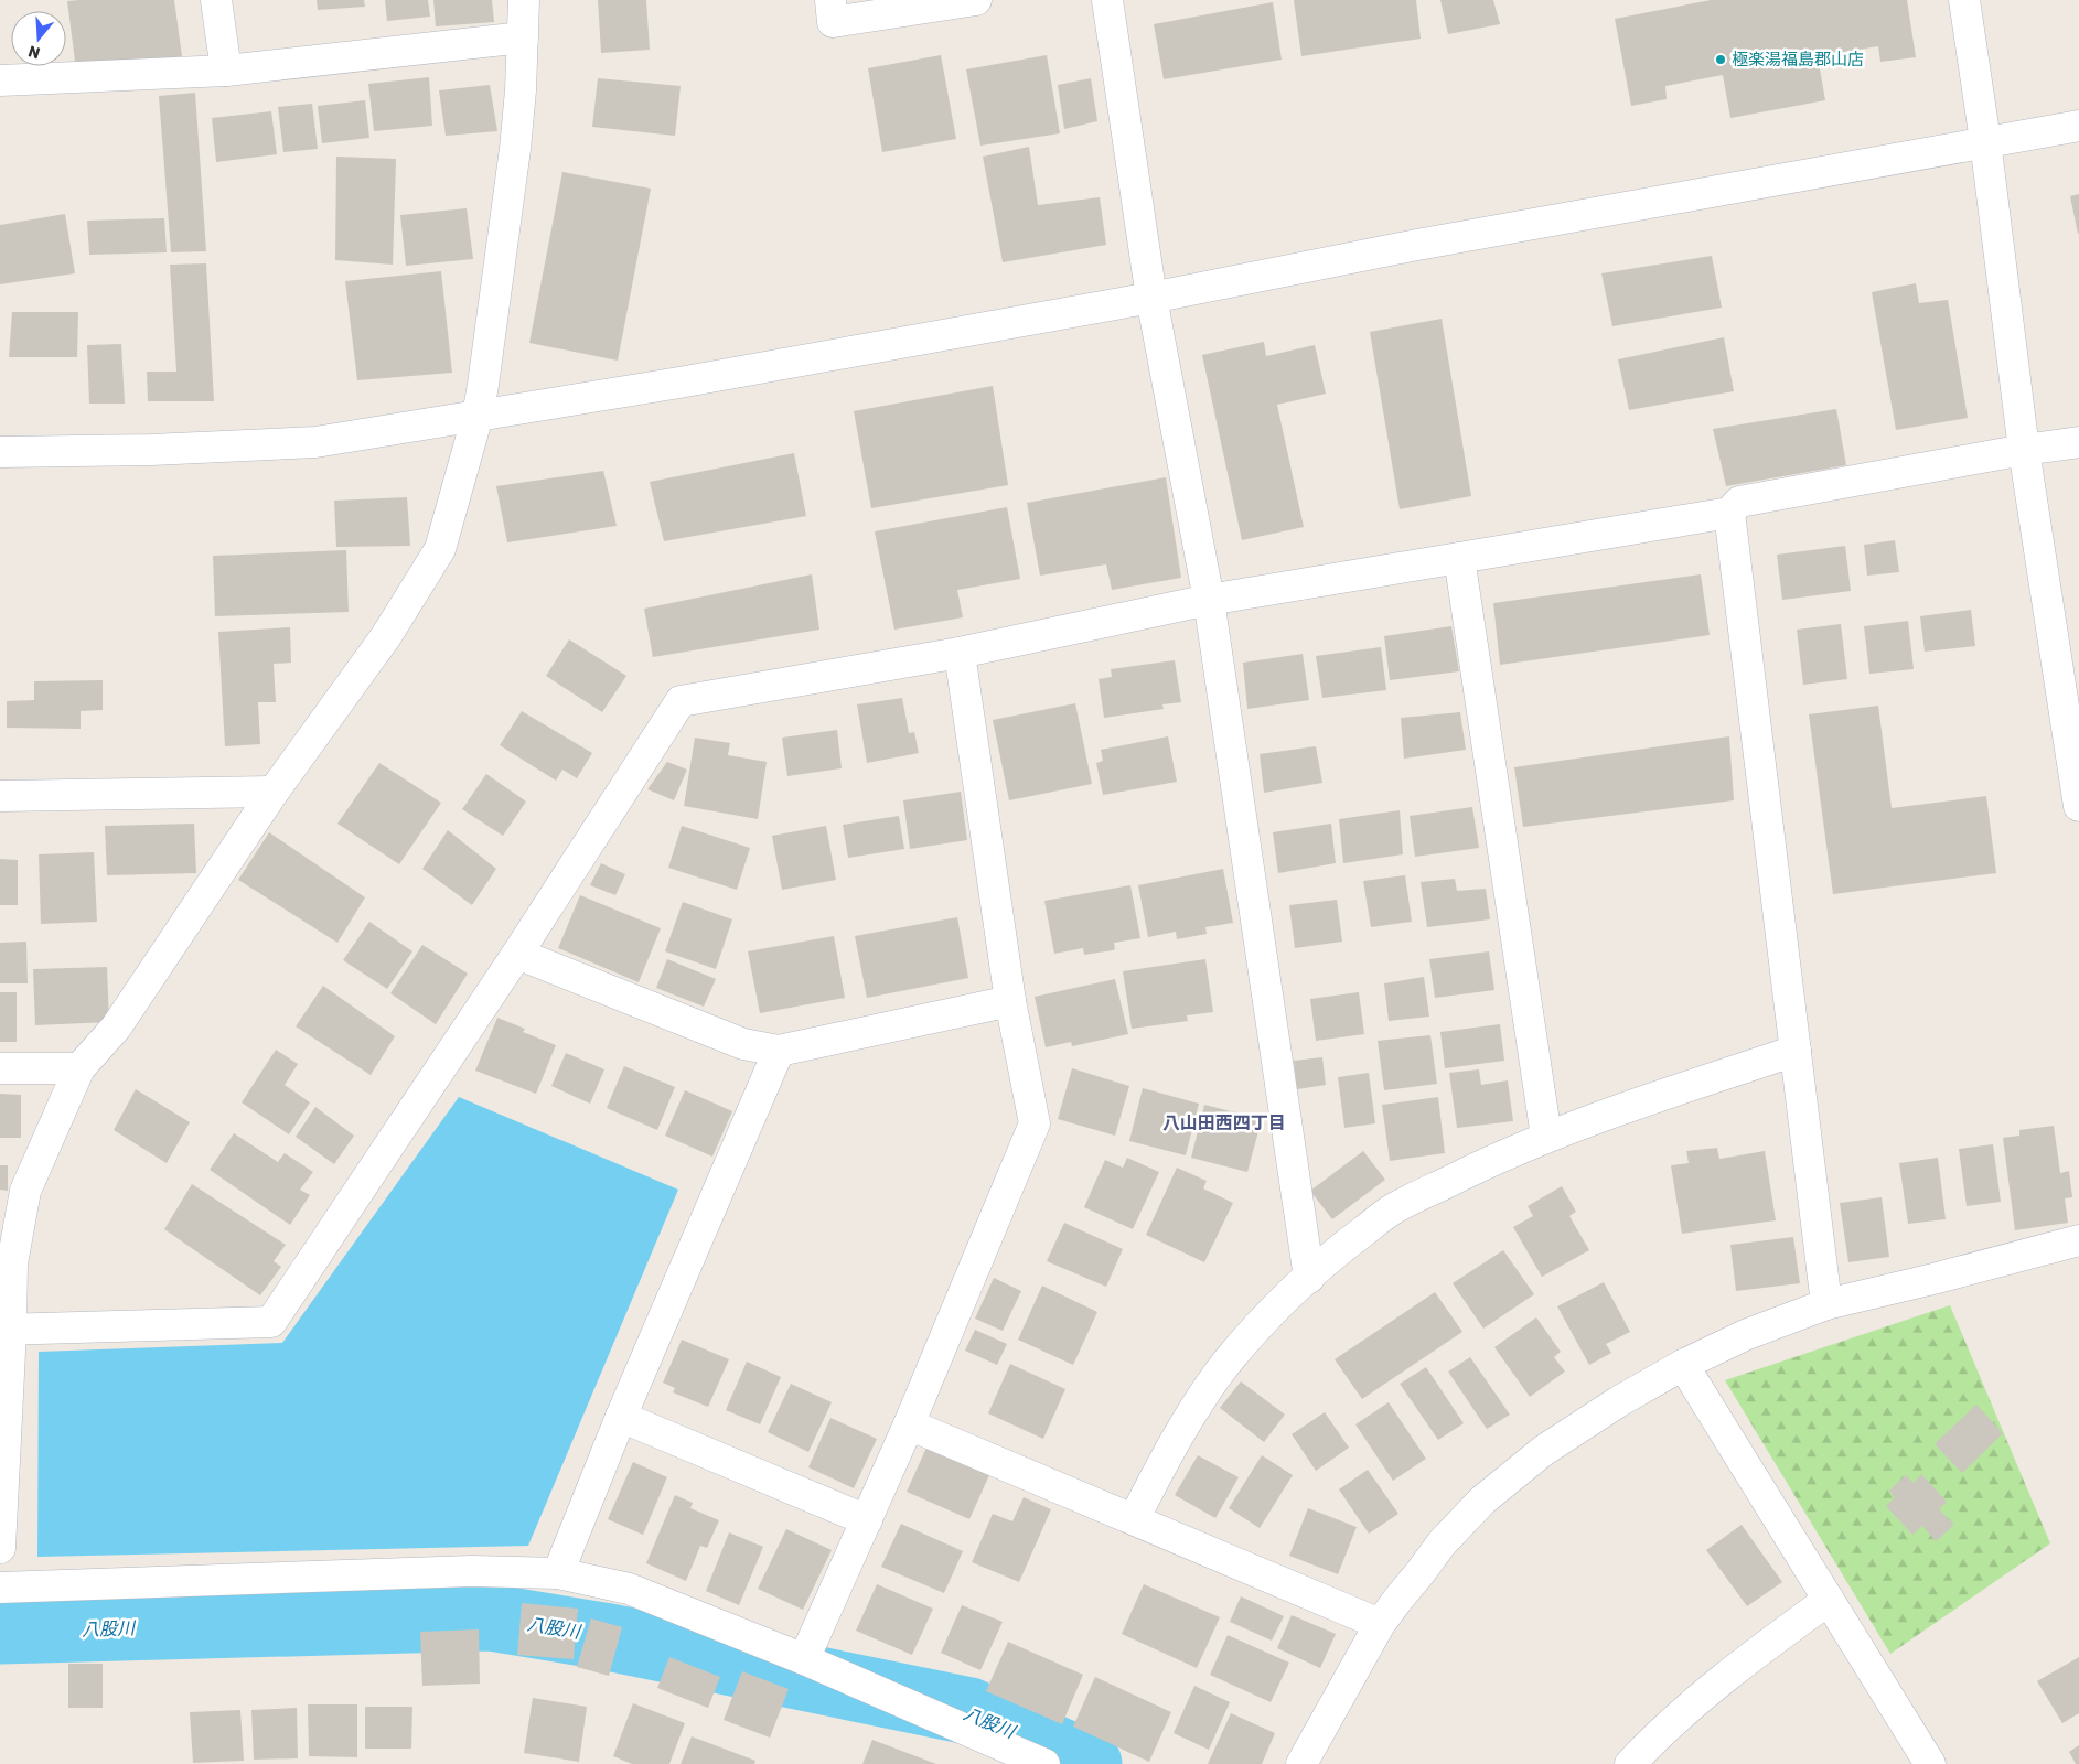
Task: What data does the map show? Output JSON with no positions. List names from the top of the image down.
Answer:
{
  "districts": ["八山田西四丁目"],
  "water": ["八股川"],
  "places": ["極楽湯福島郡山店"],
  "north": "bottom"
}
